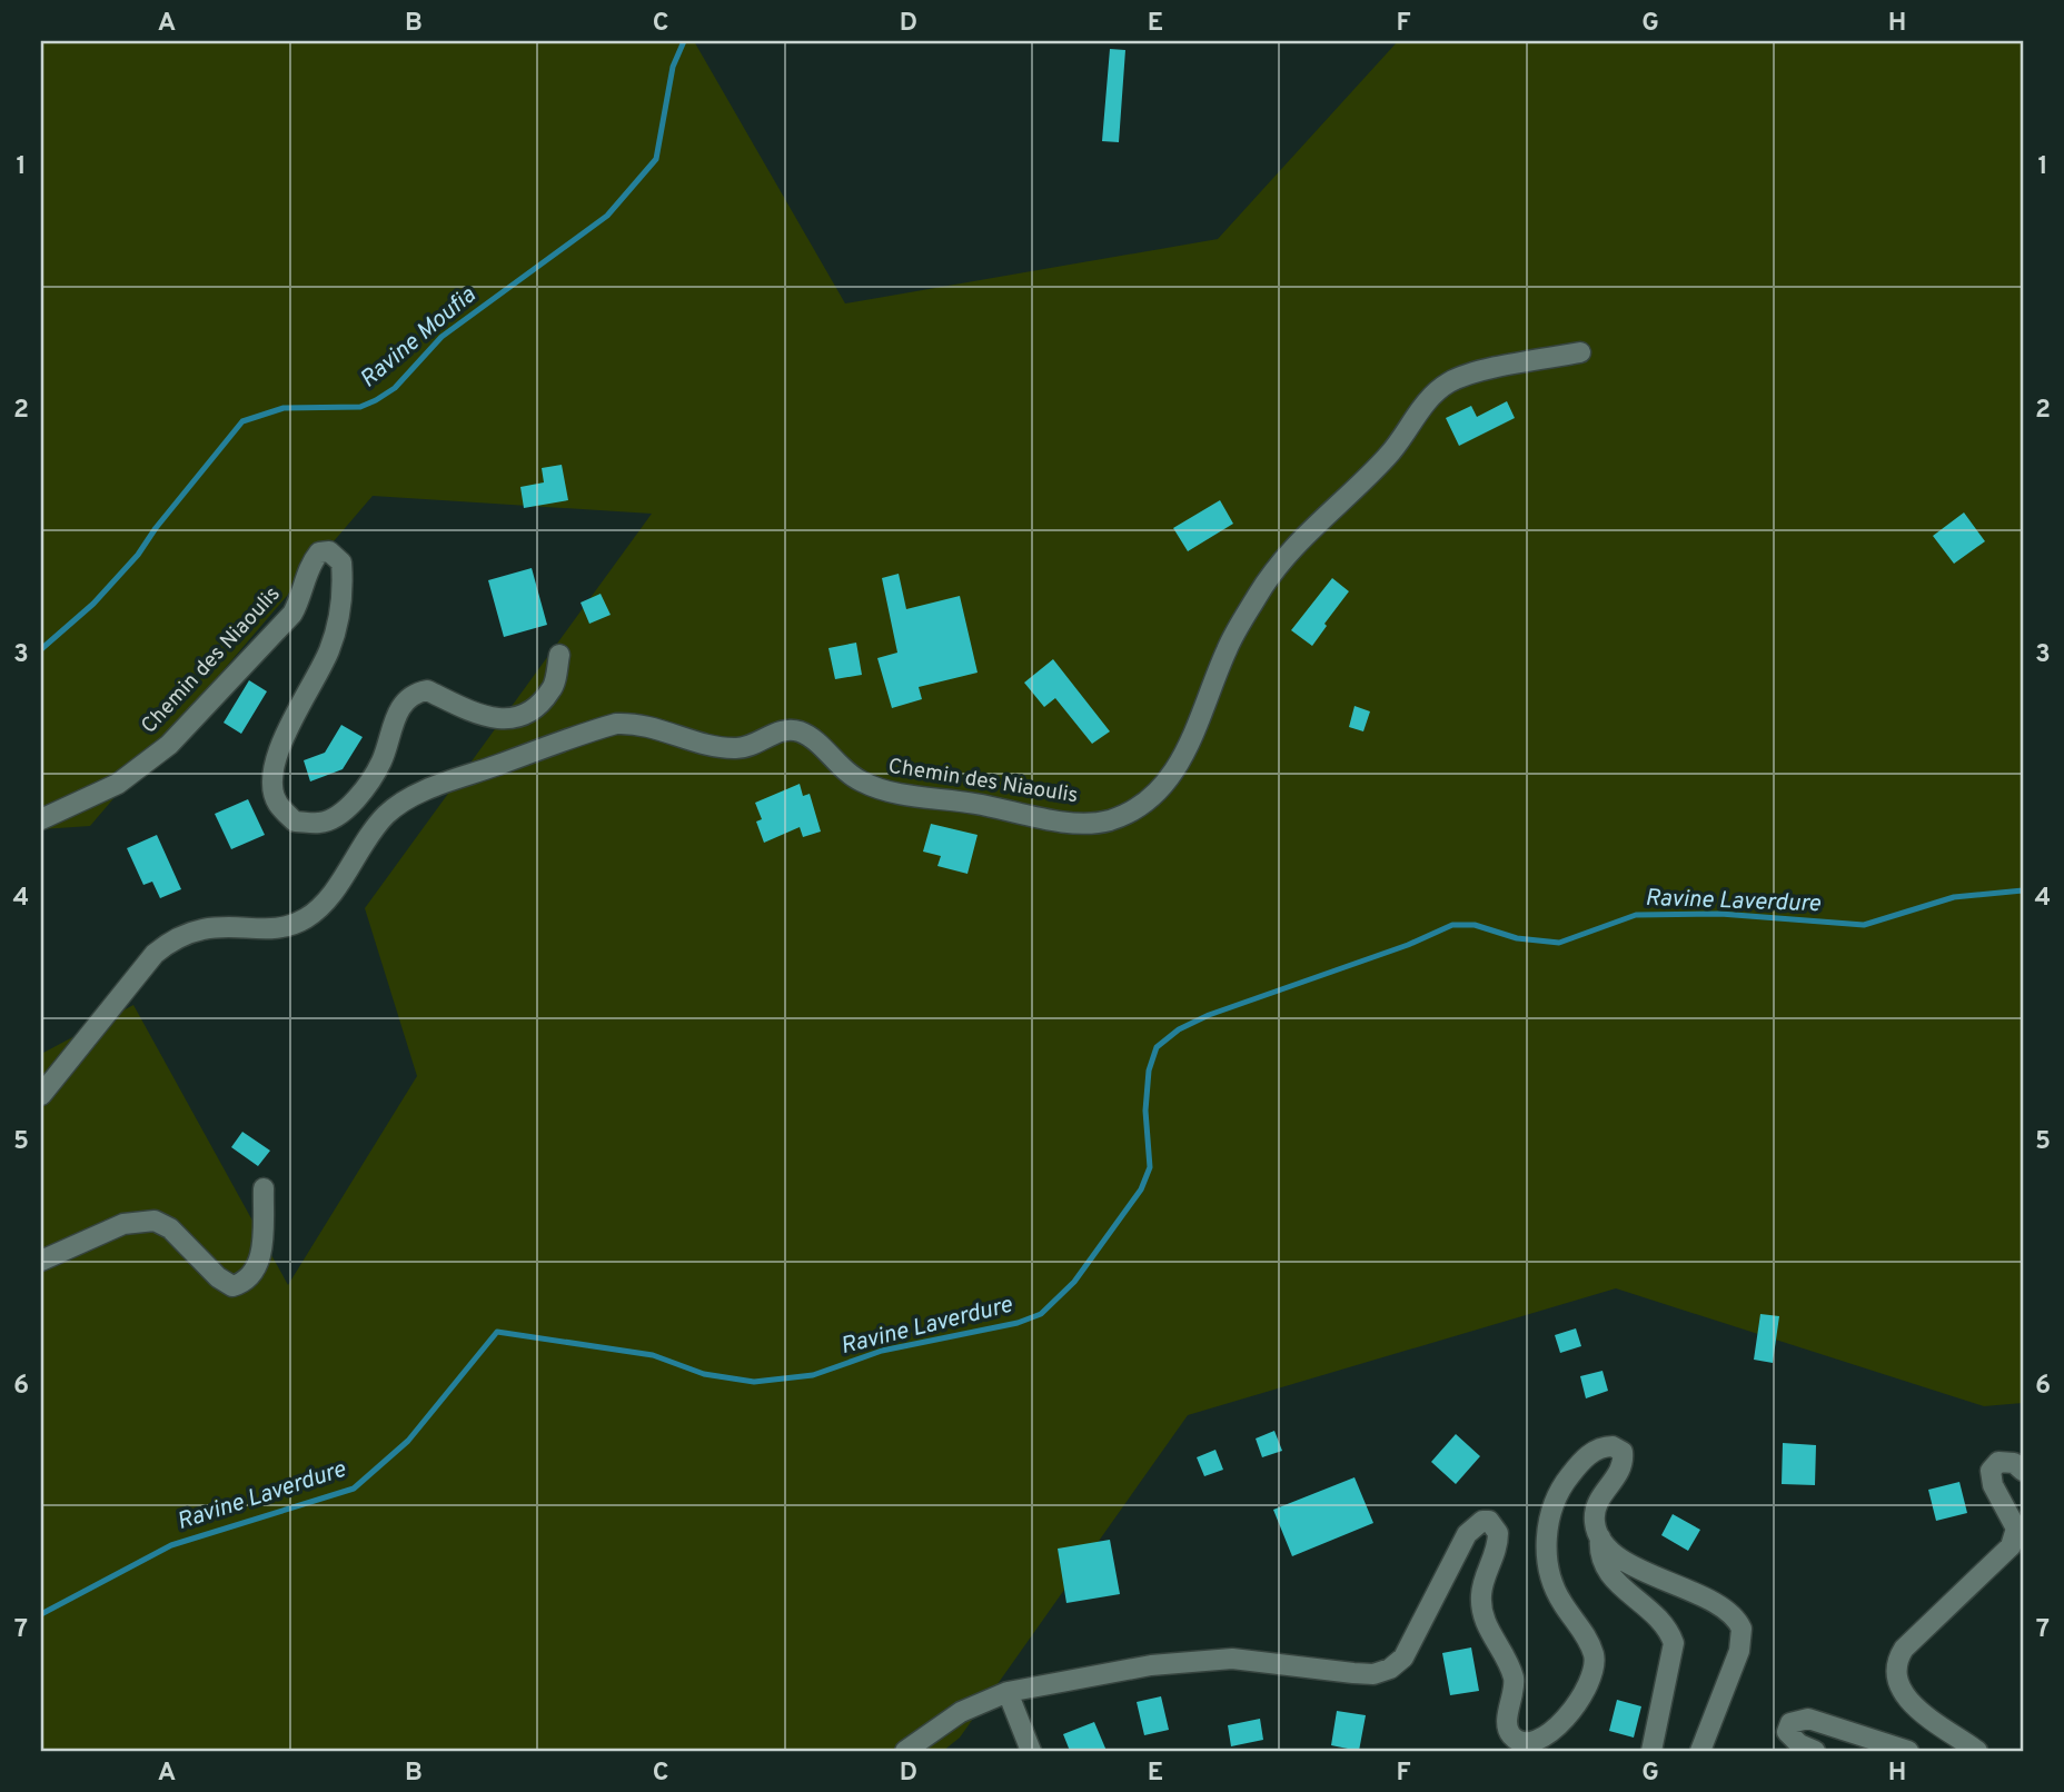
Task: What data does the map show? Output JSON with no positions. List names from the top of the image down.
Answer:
{
  "streets": {
    "street": ["Chemin des Niaoulis"]
  },
  "water": ["Ravine Moufia", "Ravine Laverdure"],
  "grid": {
    "columns": [
      "A",
      "B",
      "C",
      "D",
      "E",
      "F",
      "G",
      "H"
    ],
    "rows": [
      "1",
      "2",
      "3",
      "4",
      "5",
      "6",
      "7"
    ]
  }
}
